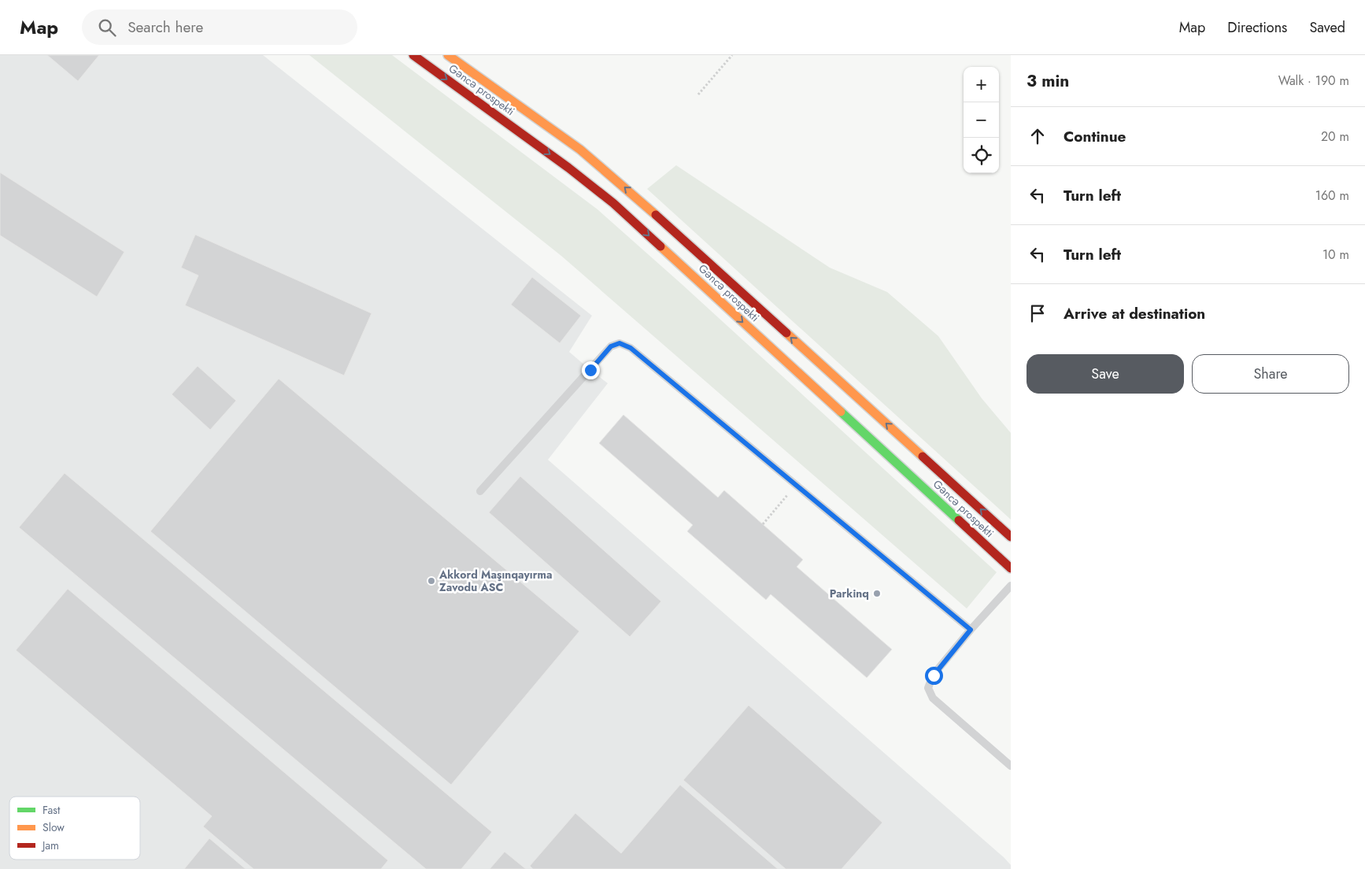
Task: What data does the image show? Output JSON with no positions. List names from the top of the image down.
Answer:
{
  "streets": {
    "main road": ["Gəncə prospekti"]
  },
  "places": ["Akkord Maşınqayırma Zavodu ASC", "Parkinq"],
  "legend": ["Fast", "Slow", "Jam"],
  "page": {
    "header": "Map",
    "search": "Search here",
    "nav": ["Map", "Directions", "Saved"],
    "heading": ["3 min", "Walk · 190 m"],
    "map_buttons": ["+", "−"],
    "list": [
      ["Continue", "20 m"],
      ["Turn left", "160 m"],
      ["Turn left", "10 m"],
      "Arrive at destination"
    ],
    "buttons": ["Save", "Share"]
  }
}
